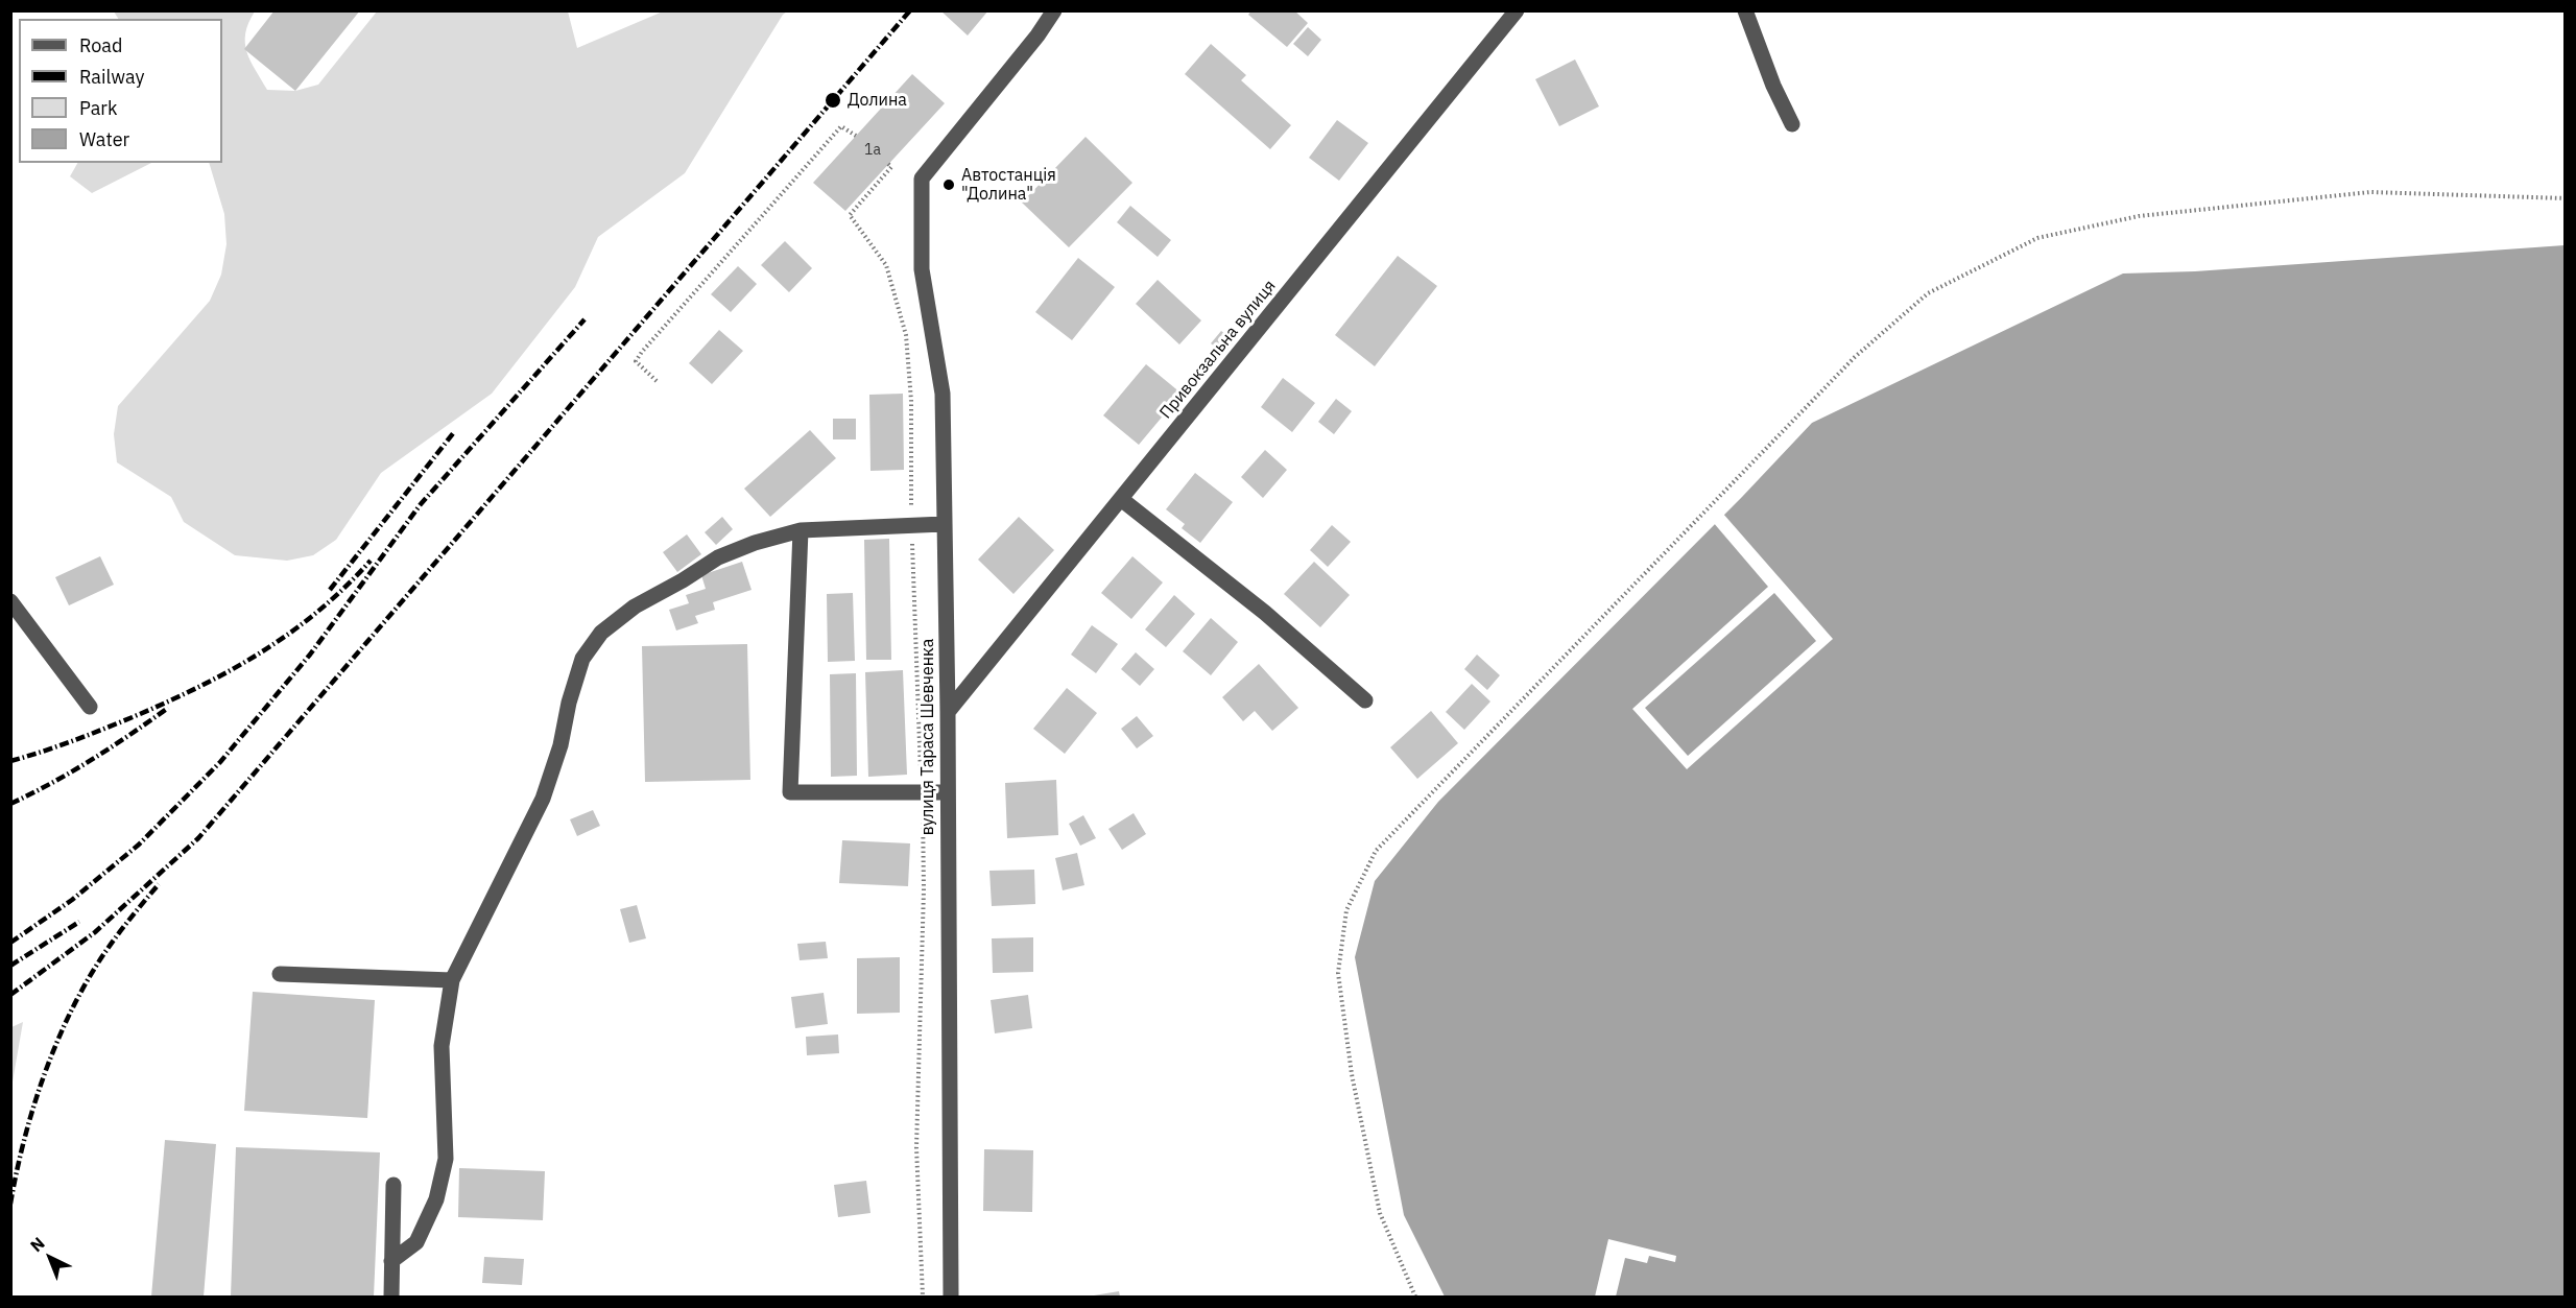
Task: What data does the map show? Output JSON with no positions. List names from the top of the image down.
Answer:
{
  "streets": {
    "street": ["Привокзальна вулиця", "вулиця Тараса Шевченка"]
  },
  "crossings": [
    ["Привокзальна вулиця", "вулиця Тараса Шевченка"]
  ],
  "places": ["Долина", "Автостанція \"Долина\""],
  "house_numbers": ["1а"],
  "legend": [
    "Road",
    "Railway",
    "Park",
    "Water"
  ],
  "north": "top left"
}
